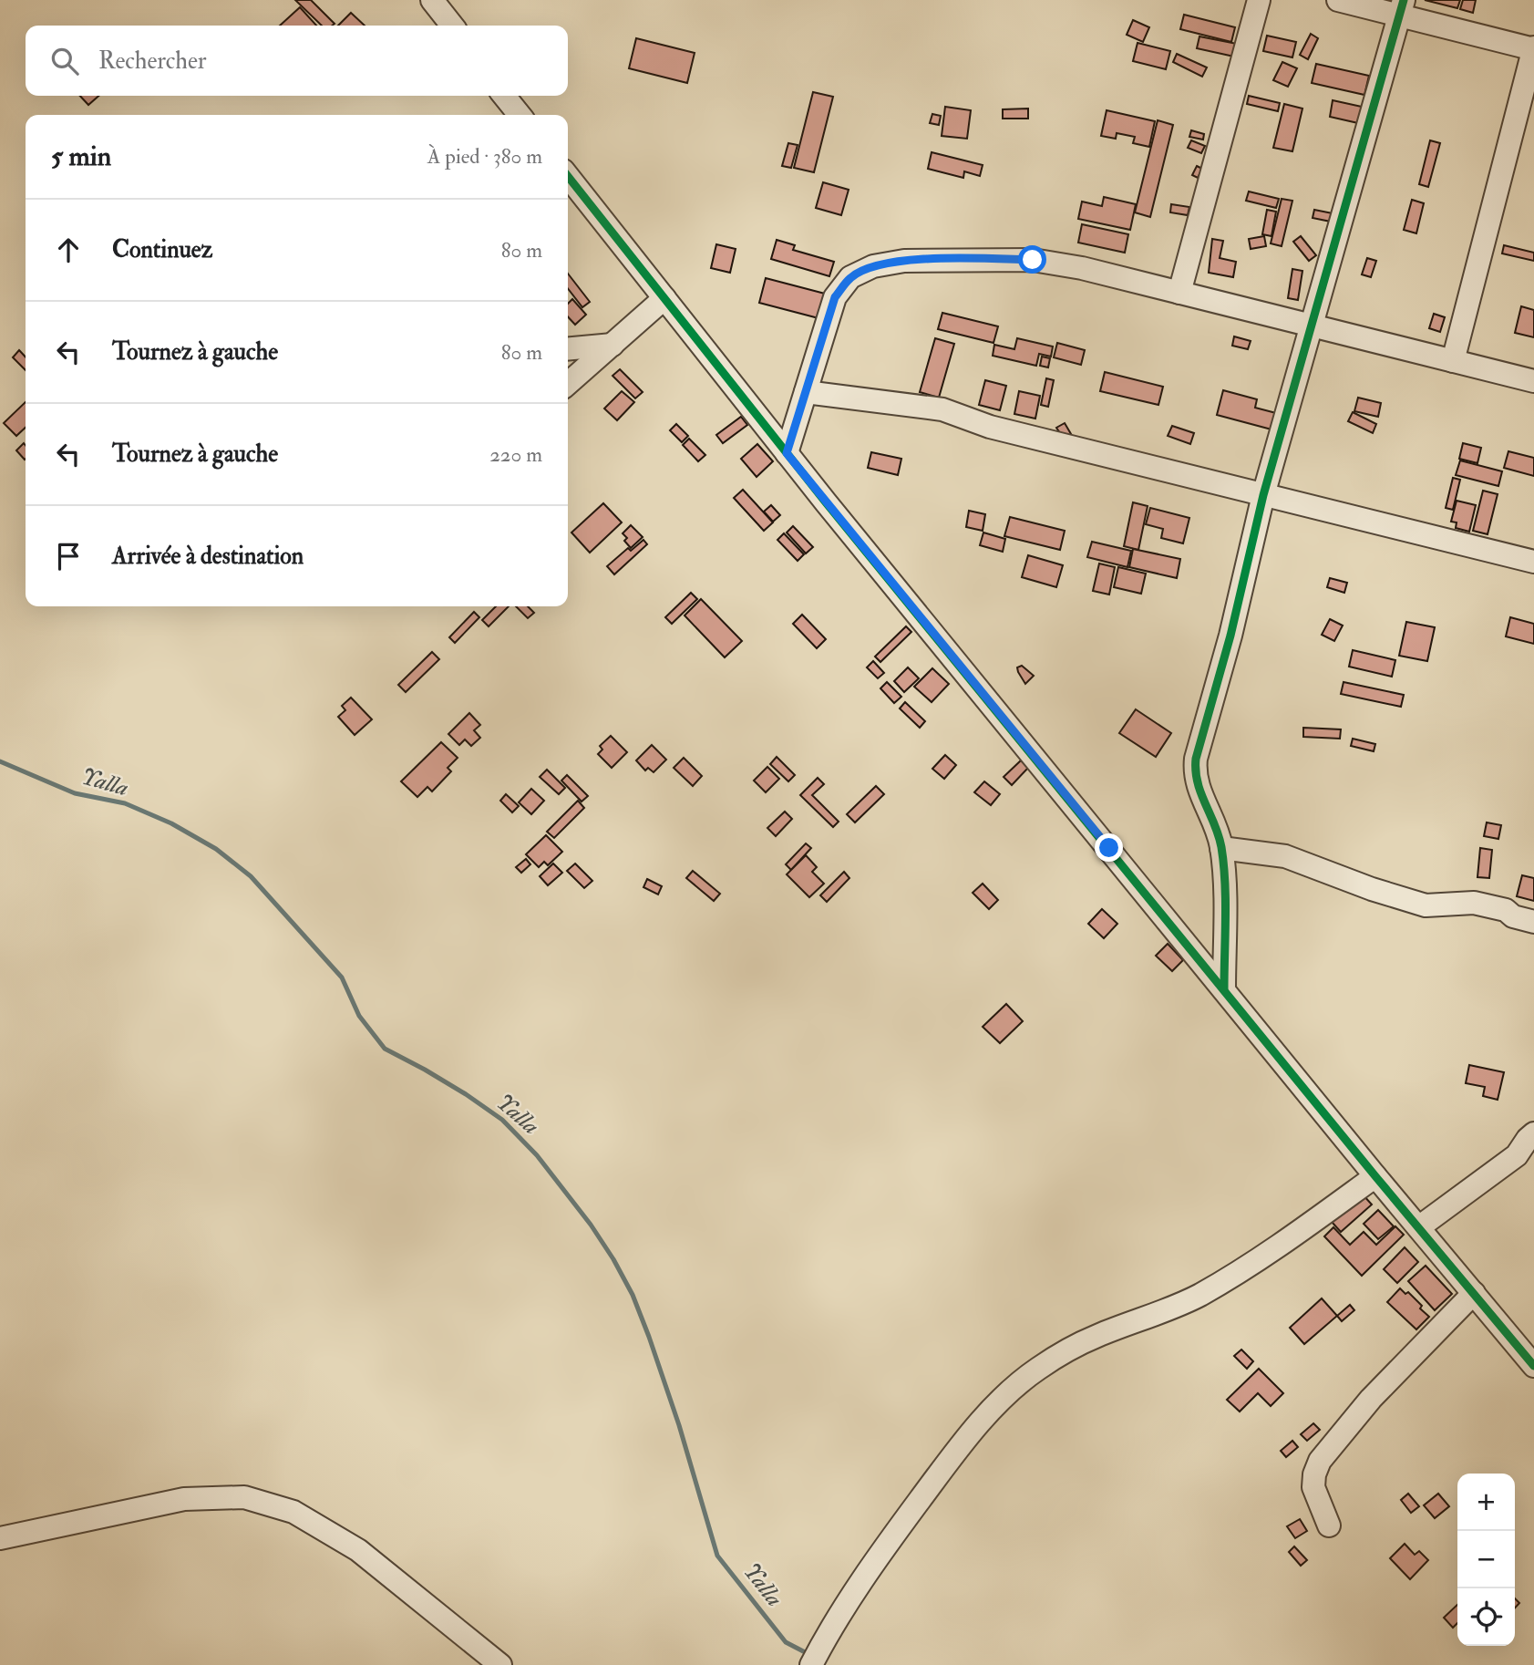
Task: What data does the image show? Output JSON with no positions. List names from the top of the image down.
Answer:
{
  "water": ["Yalla"],
  "page": {
    "search": "Rechercher",
    "heading": ["5 min", "À pied · 380 m"],
    "list": [
      ["Continuez", "80 m"],
      ["Tournez à gauche", "80 m"],
      ["Tournez à gauche", "220 m"],
      "Arrivée à destination"
    ],
    "map_buttons": ["+", "−"]
  }
}
